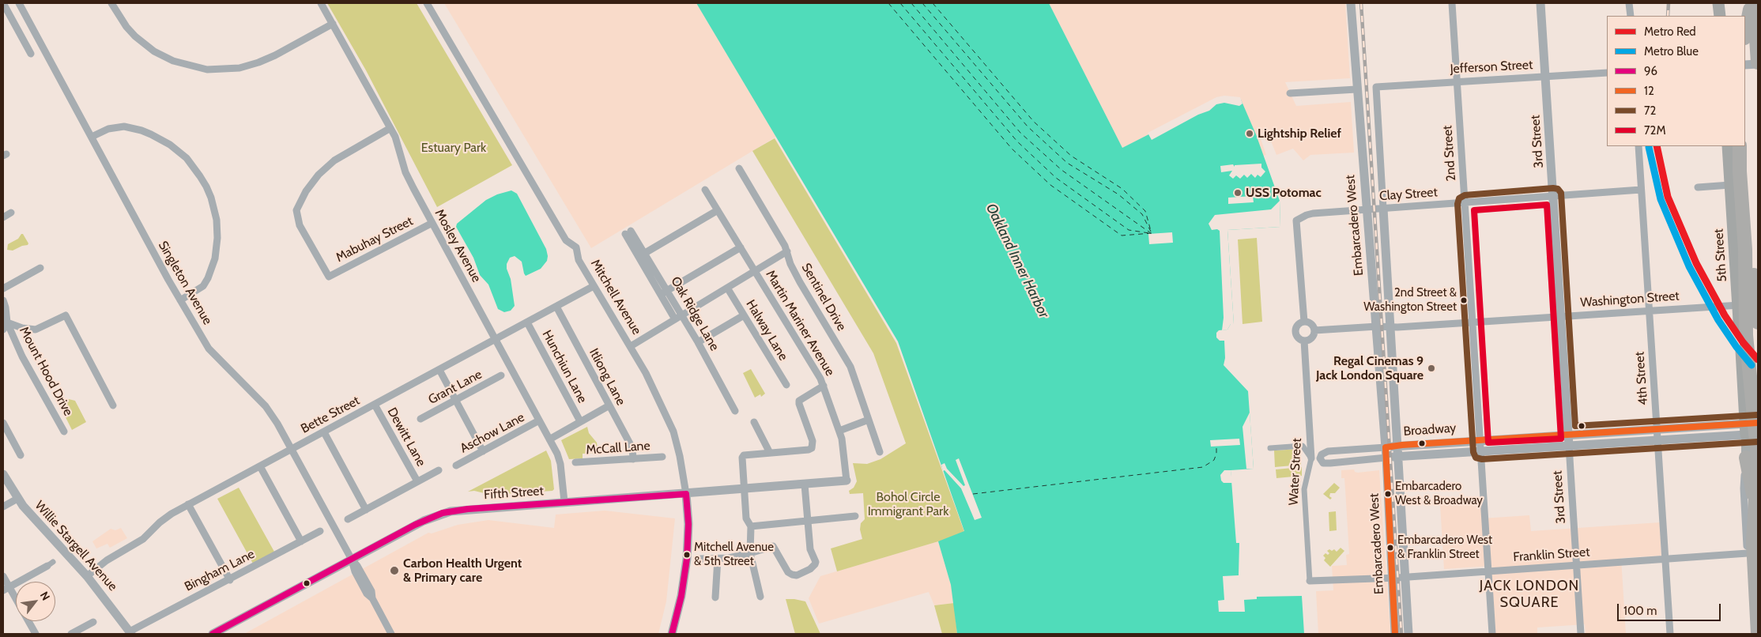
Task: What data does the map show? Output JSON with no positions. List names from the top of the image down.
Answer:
{
  "streets": {
    "main road": ["5th Street", "Broadway"],
    "street": [
      "Jefferson Street",
      "3rd Street",
      "2nd Street",
      "Clay Street",
      "Embarcadero West",
      "Mabuhay Street",
      "Mosley Avenue",
      "Singleton Avenue",
      "Mitchell Avenue",
      "Sentinel Drive",
      "Washington Street",
      "Oak Ridge Lane",
      "Martin Mariner Avenue",
      "Halway Lane",
      "Hunchiun Lane",
      "Mount Hood Drive",
      "Itliong Lane",
      "4th Street",
      "Grant Lane",
      "Bette Street",
      "Aschow Lane",
      "Dewitt Lane",
      "McCall Lane",
      "Water Street",
      "Fifth Street",
      "Willie Stargell Avenue",
      "Franklin Street",
      "Bingham Lane"
    ]
  },
  "crossings": [
    ["Jefferson Street", "3rd Street"],
    ["Jefferson Street", "2nd Street"],
    ["Jefferson Street", "Embarcadero West"],
    ["3rd Street", "Clay Street"],
    ["3rd Street", "Washington Street"],
    ["3rd Street", "Broadway"],
    ["3rd Street", "Franklin Street"],
    ["2nd Street", "Clay Street"],
    ["2nd Street", "Washington Street"],
    ["2nd Street", "Broadway"],
    ["2nd Street", "Franklin Street"],
    ["Clay Street", "Embarcadero West"],
    ["Clay Street", "Washington Street"],
    ["Clay Street", "4th Street"],
    ["Clay Street", "Water Street"],
    ["Embarcadero West", "Washington Street"],
    ["Embarcadero West", "Broadway"],
    ["Embarcadero West", "Franklin Street"],
    ["Mabuhay Street", "Mosley Avenue"],
    ["Mosley Avenue", "Bette Street"],
    ["Mosley Avenue", "Aschow Lane"],
    ["Mosley Avenue", "Fifth Street"],
    ["5th Street", "Washington Street"],
    ["5th Street", "Broadway"],
    ["5th Street", "Franklin Street"],
    ["Singleton Avenue", "Bette Street"],
    ["Singleton Avenue", "Fifth Street"],
    ["Mitchell Avenue", "Bette Street"],
    ["Mitchell Avenue", "Fifth Street"],
    ["Washington Street", "4th Street"],
    ["Washington Street", "Water Street"],
    ["Martin Mariner Avenue", "Fifth Street"],
    ["Hunchiun Lane", "Bette Street"],
    ["Itliong Lane", "Bette Street"],
    ["Itliong Lane", "McCall Lane"],
    ["4th Street", "Broadway"],
    ["4th Street", "Franklin Street"],
    ["Bette Street", "Dewitt Lane"],
    ["Bette Street", "Willie Stargell Avenue"],
    ["Broadway", "Water Street"],
    ["Water Street", "Franklin Street"],
    ["Willie Stargell Avenue", "Bingham Lane"]
  ],
  "districts": ["JACK LONDON SQUARE"],
  "water": ["Oakland Inner Harbor"],
  "parks": ["Estuary Park", "Bohol Circle Immigrant Park"],
  "places": [
    "Lightship Relief",
    "USS Potomac",
    "2nd Street & Washington Street",
    "Regal Cinemas 9 Jack London Square",
    "Embarcadero West & Broadway",
    "Embarcadero West & Franklin Street",
    "Mitchell Avenue & 5th Street",
    "Carbon Health Urgent & Primary care"
  ],
  "lines": [
    "metro line Red",
    "metro line Blue",
    "transit line 72",
    "transit line 72M",
    "transit line 12",
    "transit line 96"
  ],
  "legend": [
    "Metro Red",
    "Metro Blue",
    "96",
    "12",
    "72",
    "72M"
  ],
  "scale_bar": "100 m",
  "north": "top right"
}
